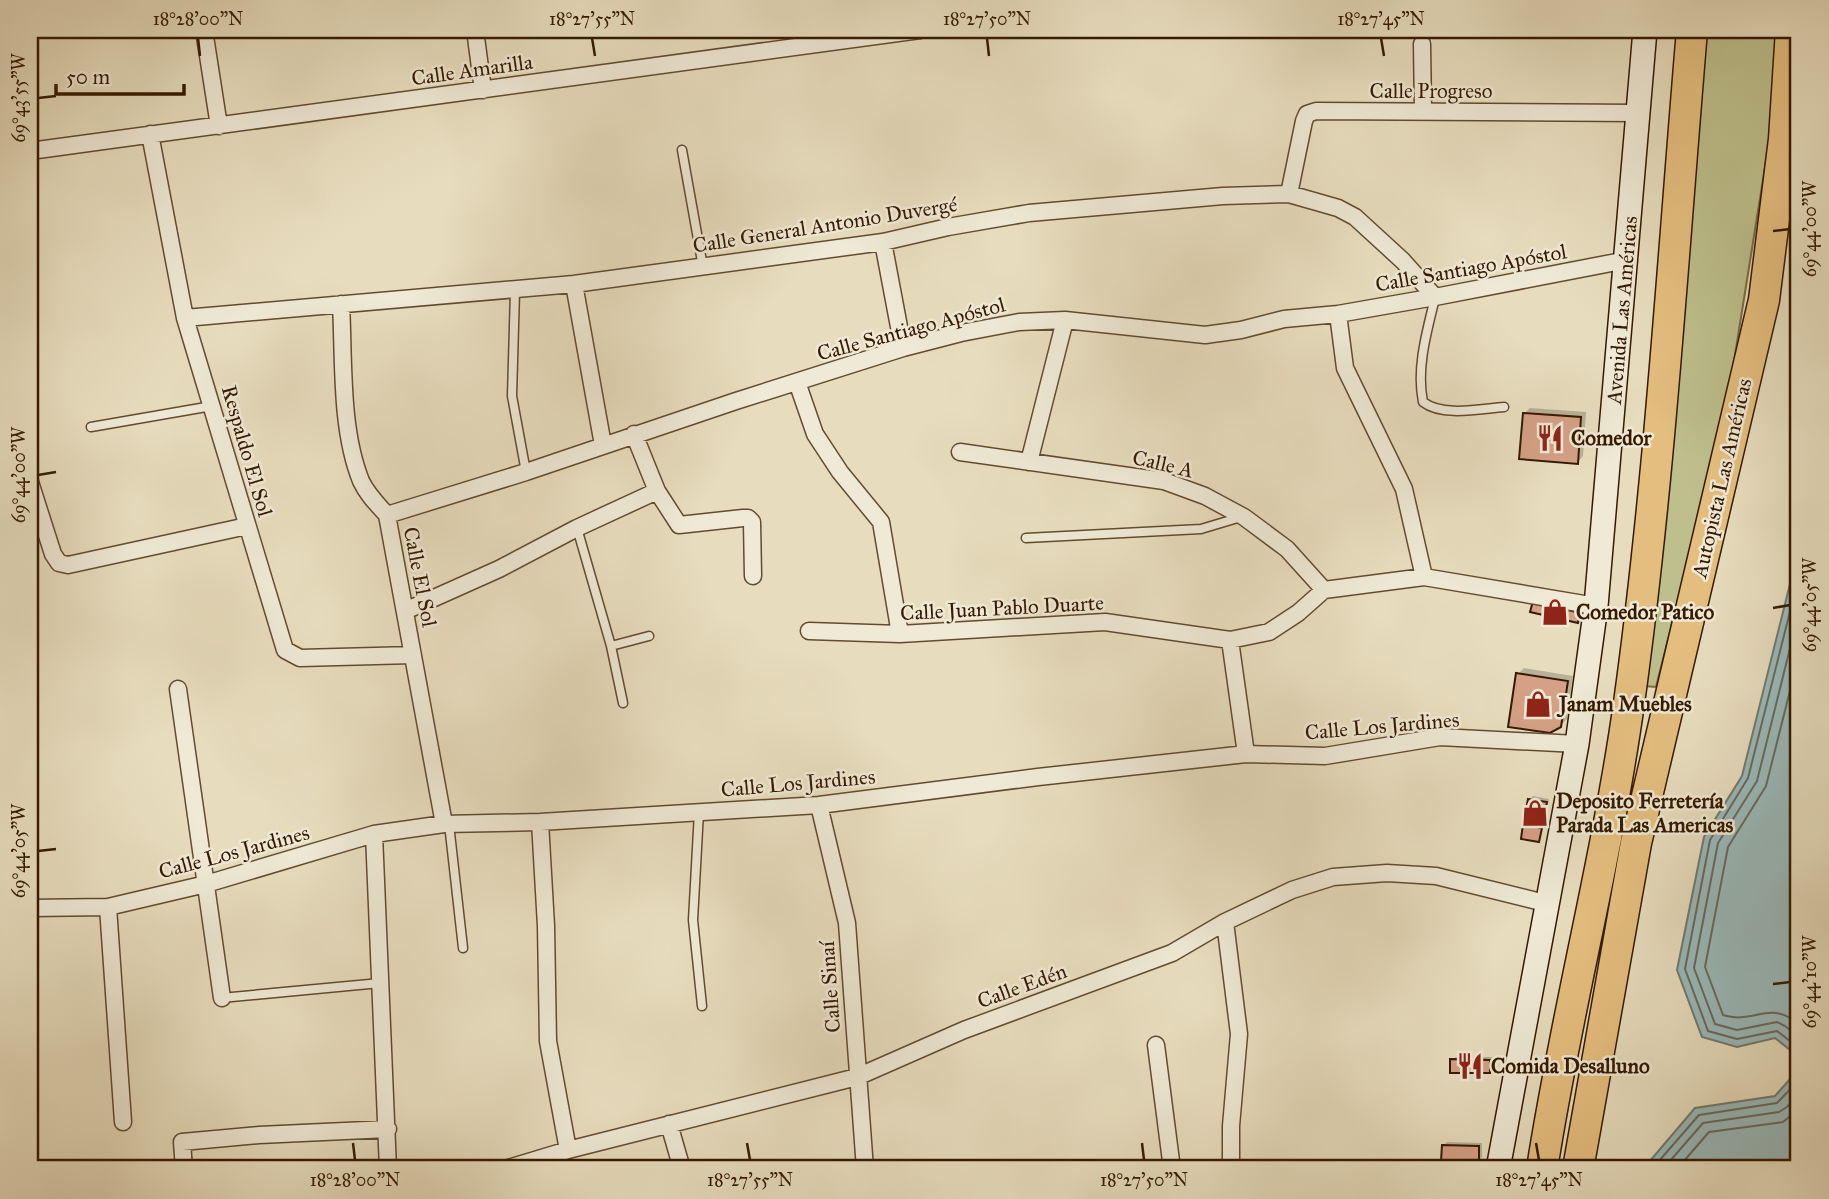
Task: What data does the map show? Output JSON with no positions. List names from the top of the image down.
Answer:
{
  "streets": {
    "highway": ["Autopista Las Américas"],
    "main road": ["Avenida Las Américas"],
    "street": [
      "Calle Amarilla",
      "Calle Progreso",
      "Calle General Antonio Duvergé",
      "Calle Santiago Apóstol",
      "Respaldo El Sol",
      "Calle A",
      "Calle El Sol",
      "Calle Juan Pablo Duarte",
      "Calle Los Jardines",
      "Calle Edén",
      "Calle Sinaí"
    ]
  },
  "crossings": [
    ["Calle Amarilla", "Respaldo El Sol"],
    ["Calle Progreso", "Calle General Antonio Duvergé"],
    ["Calle Progreso", "Avenida Las Américas"],
    ["Calle General Antonio Duvergé", "Calle Santiago Apóstol"],
    ["Calle General Antonio Duvergé", "Respaldo El Sol"],
    ["Calle General Antonio Duvergé", "Calle El Sol"],
    ["Calle Santiago Apóstol", "Avenida Las Américas"],
    ["Calle Santiago Apóstol", "Calle El Sol"],
    ["Avenida Las Américas", "Calle Los Jardines"],
    ["Avenida Las Américas", "Calle Edén"],
    ["Respaldo El Sol", "Calle El Sol"],
    ["Calle A", "Calle Juan Pablo Duarte"],
    ["Calle El Sol", "Calle Los Jardines"],
    ["Calle Los Jardines", "Calle Sinaí"],
    ["Calle Edén", "Calle Sinaí"]
  ],
  "places": {
    "restaurant": ["Comedor", "Comida Desalluno"],
    "shop": ["Comedor Patico", "Janam Muebles", "Deposito Ferretería Parada Las Americas"]
  },
  "scale_bar": "50 m",
  "coordinates": [
    "18°28'00\"N",
    "18°27'55\"N",
    "18°27'50\"N",
    "18°27'45\"N",
    "69°43'55\"W",
    "69°44'00\"W",
    "69°44'05\"W",
    "69°44'10\"W"
  ]
}
